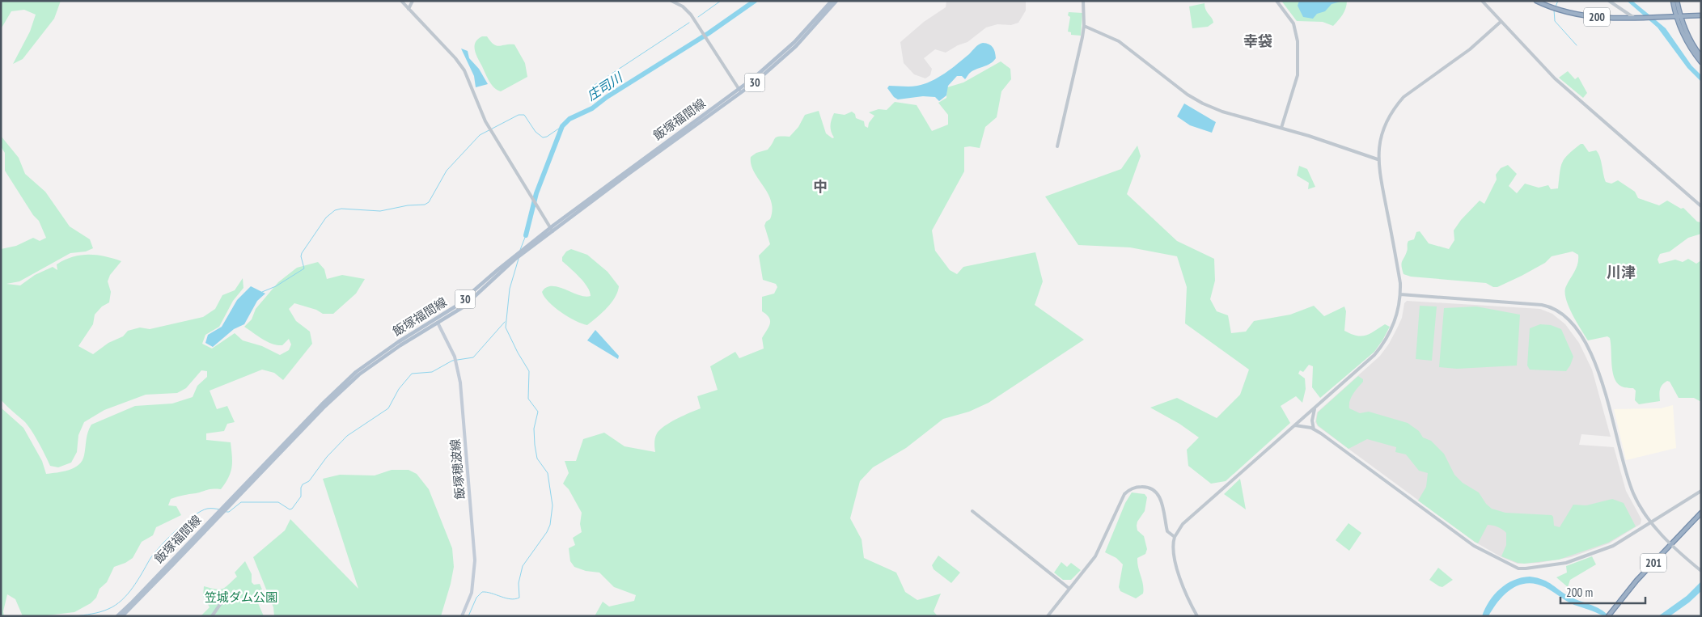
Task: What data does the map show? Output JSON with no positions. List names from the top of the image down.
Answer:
{
  "streets": {
    "highway": ["200", "201"],
    "main road": ["30", "飯塚福間線", "飯塚穂波線"]
  },
  "crossings": [
    ["飯塚福間線", "飯塚穂波線"]
  ],
  "districts": ["幸袋", "中", "川津"],
  "water": ["庄司川"],
  "parks": ["笠城ダム公園"],
  "scale_bar": "200 m"
}
